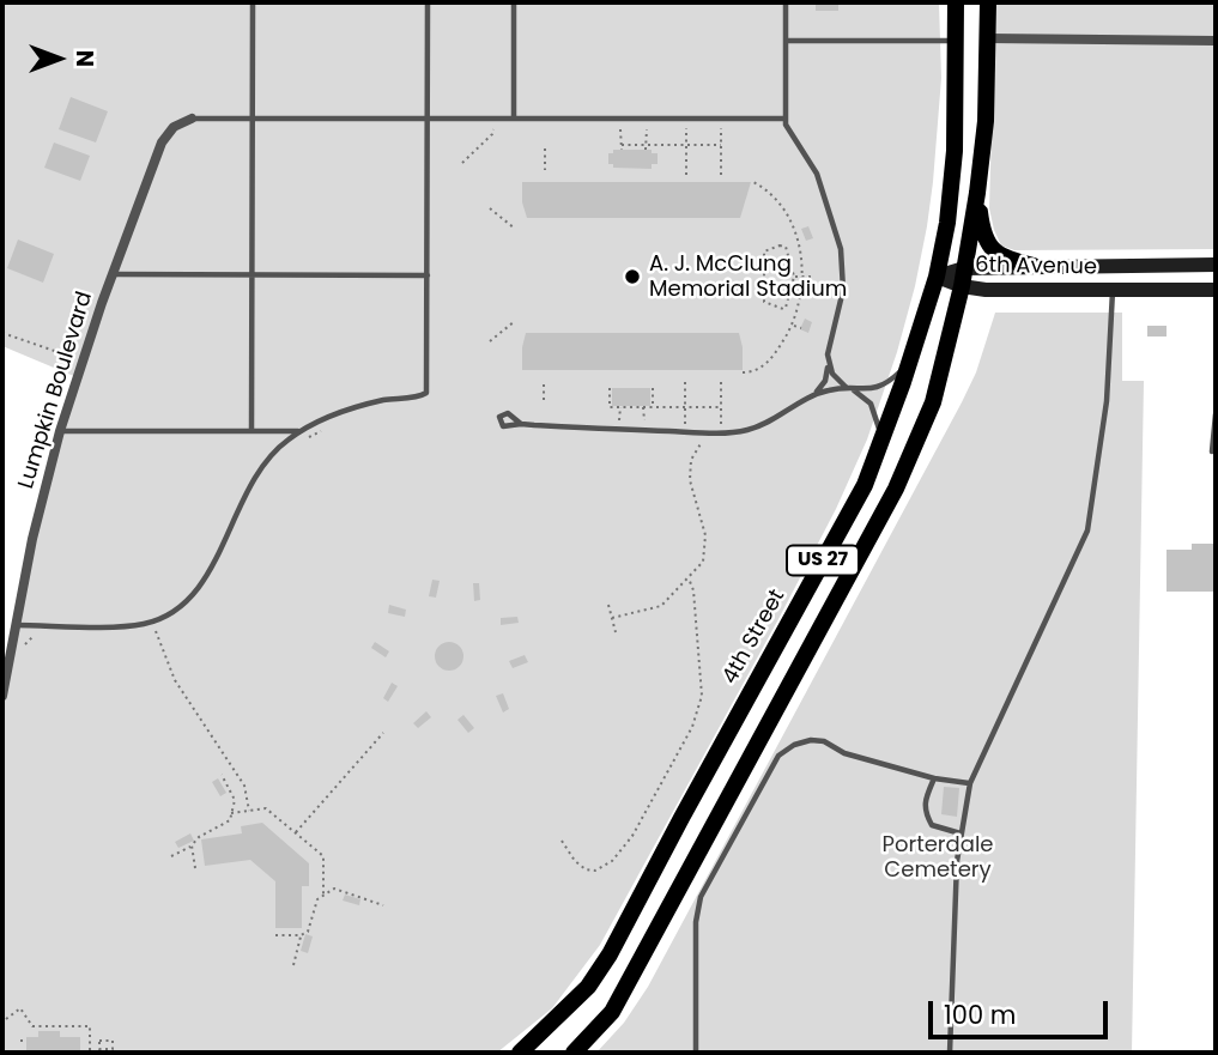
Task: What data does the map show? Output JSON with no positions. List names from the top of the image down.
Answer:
{
  "streets": {
    "highway": ["US 27", "4th Street"],
    "main road": ["6th Avenue"],
    "street": ["Lumpkin Boulevard"]
  },
  "crossings": [
    ["6th Avenue", "US 27"],
    ["6th Avenue", "4th Street"]
  ],
  "parks": ["Porterdale Cemetery"],
  "places": ["A. J. McClung Memorial Stadium"],
  "scale_bar": "100 m",
  "north": "right"
}
